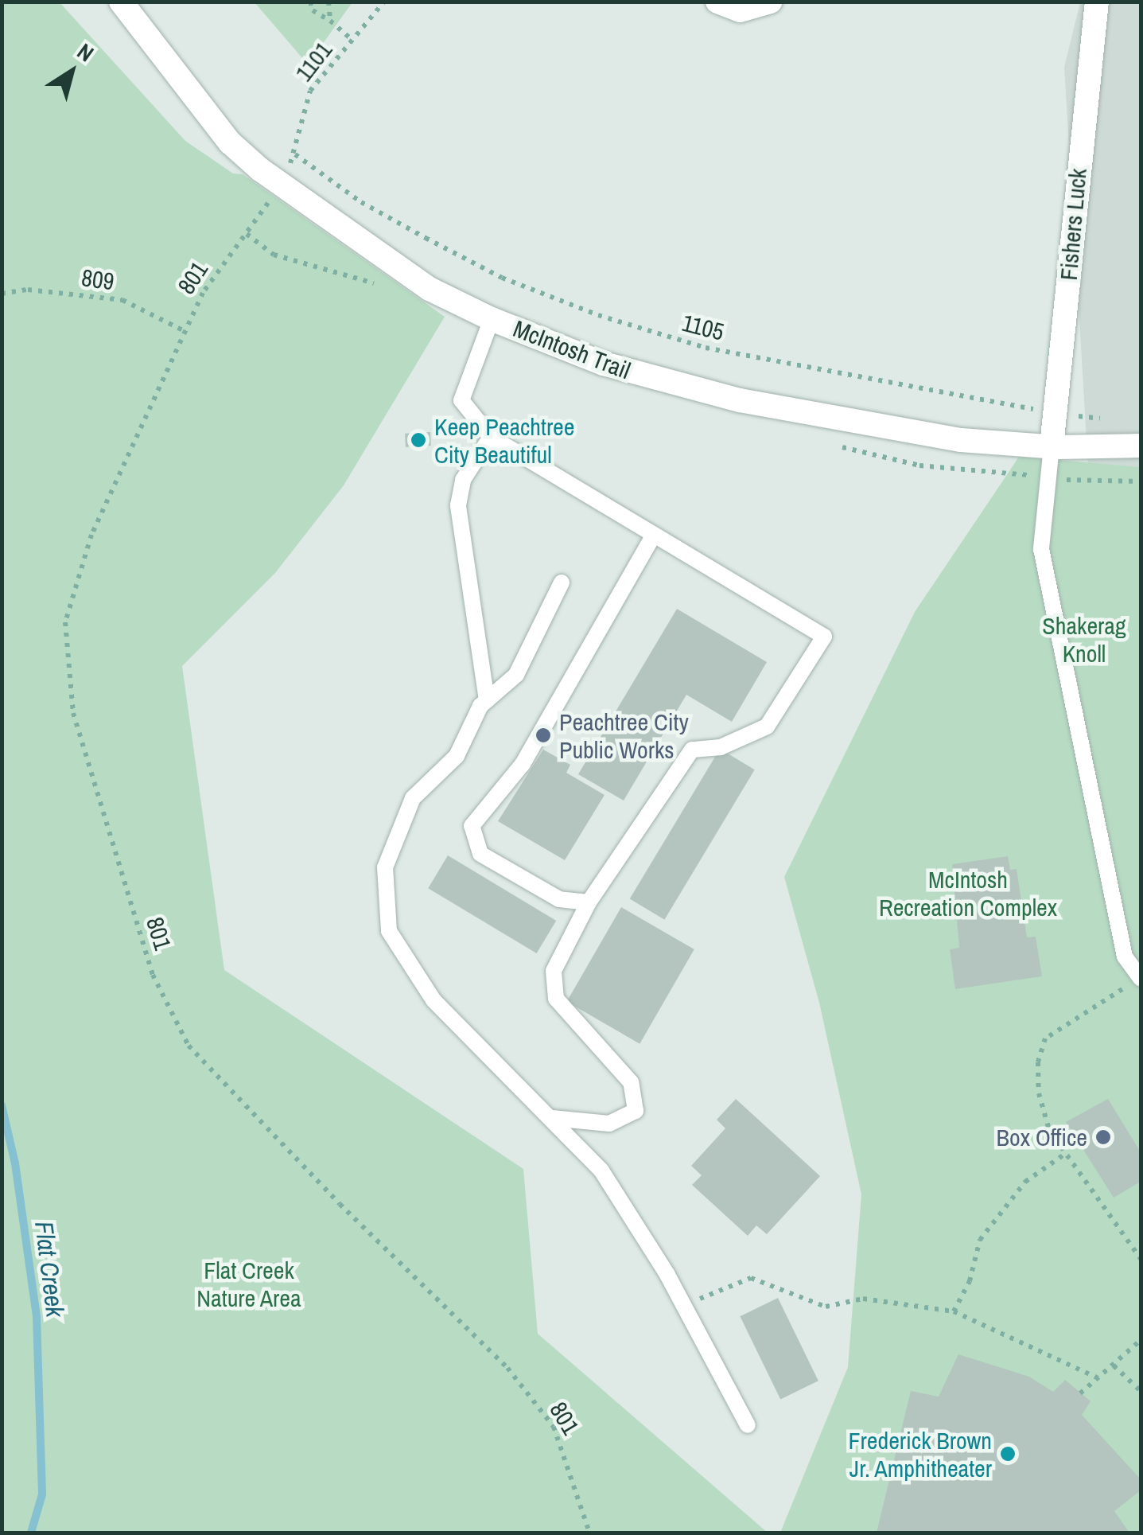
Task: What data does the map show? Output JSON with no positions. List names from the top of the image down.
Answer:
{
  "streets": {
    "street": ["Fishers Luck", "McIntosh Trail"],
    "path": [
      "1101",
      "801",
      "809",
      "1105"
    ]
  },
  "crossings": [
    ["1101", "1105"],
    ["Fishers Luck", "1105"],
    ["Fishers Luck", "McIntosh Trail"],
    ["801", "809"]
  ],
  "water": ["Flat Creek"],
  "parks": ["Shakerag Knoll", "McIntosh Recreation Complex", "Flat Creek Nature Area"],
  "places": [
    "Keep Peachtree City Beautiful",
    "Peachtree City Public Works",
    "Box Office",
    "Frederick Brown Jr. Amphitheater"
  ],
  "north": "top right"
}
